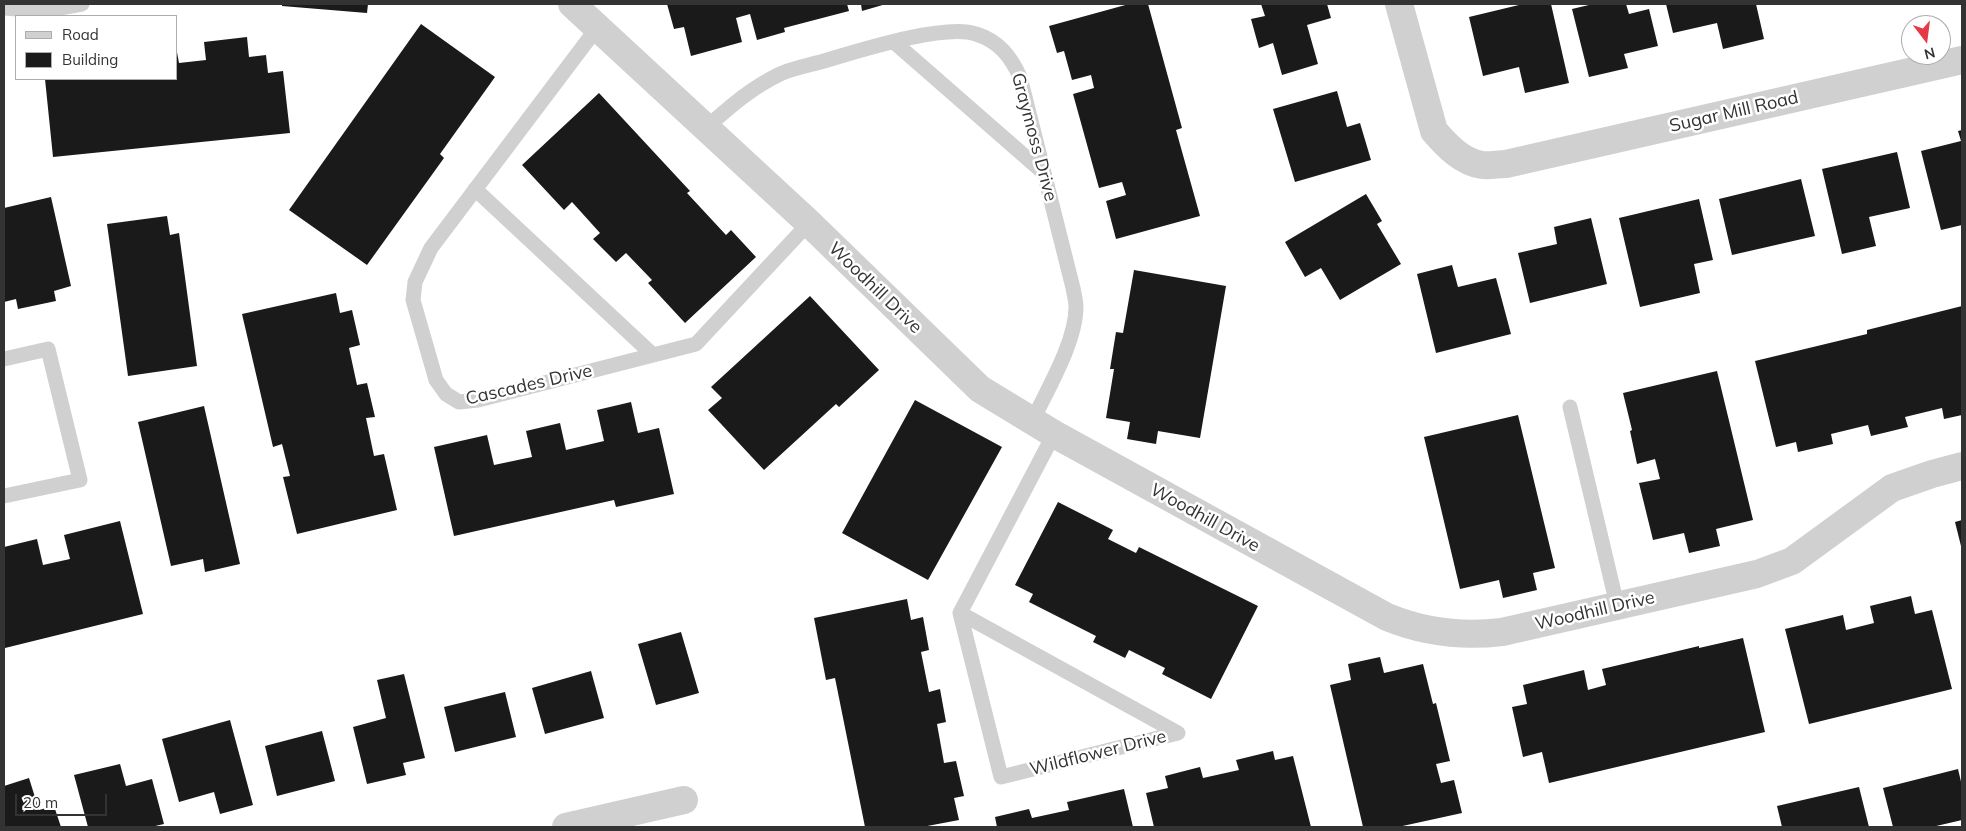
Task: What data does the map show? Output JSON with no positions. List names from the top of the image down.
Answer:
{
  "streets": {
    "street": ["Sugar Mill Road", "Woodhill Drive"],
    "lane": ["Graymoss Drive", "Cascades Drive", "Wildflower Drive"]
  },
  "crossings": [
    ["Graymoss Drive", "Woodhill Drive"],
    ["Woodhill Drive", "Cascades Drive"]
  ],
  "legend": ["Road", "Building"],
  "scale_bar": "20 m",
  "north": "bottom"
}
